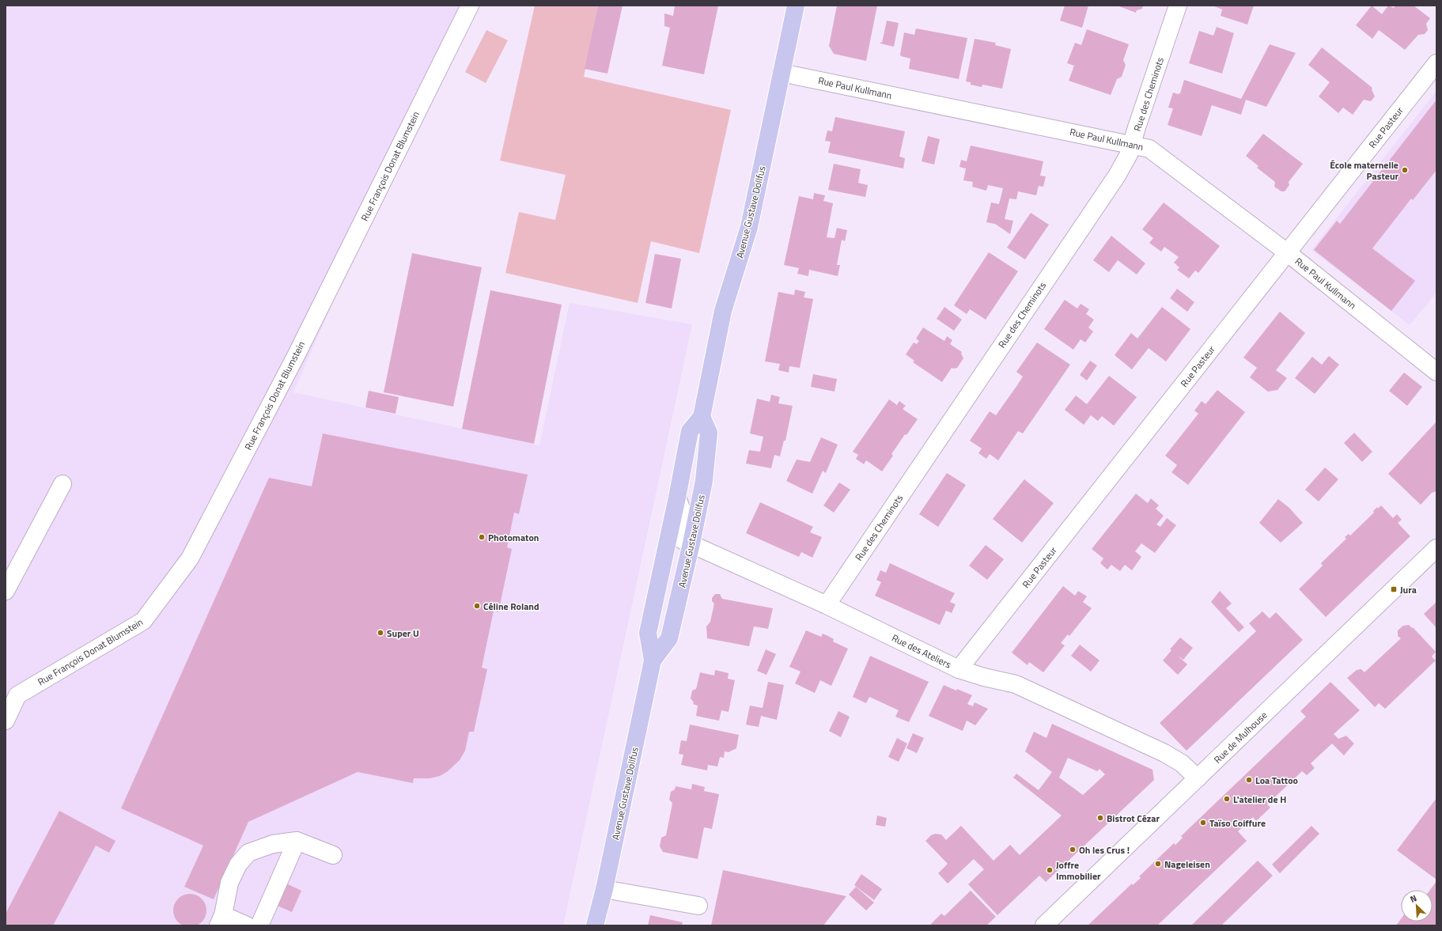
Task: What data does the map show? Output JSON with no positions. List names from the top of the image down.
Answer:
{
  "streets": {
    "main road": ["Avenue Gustave Dollfus"],
    "street": [
      "Rue Paul Kullmann",
      "Rue des Cheminots",
      "Rue Pasteur",
      "Rue François Donat Blumstein",
      "Rue des Ateliers",
      "Rue de Mulhouse"
    ]
  },
  "crossings": [
    ["Rue Paul Kullmann", "Rue des Cheminots"],
    ["Rue Paul Kullmann", "Rue Pasteur"],
    ["Rue Paul Kullmann", "Avenue Gustave Dollfus"],
    ["Rue des Cheminots", "Rue des Ateliers"],
    ["Rue Pasteur", "Rue des Ateliers"],
    ["Avenue Gustave Dollfus", "Rue des Ateliers"],
    ["Rue des Ateliers", "Rue de Mulhouse"]
  ],
  "places": {
    "other": [
      "École maternelle Pasteur",
      "Photomaton",
      "Céline Roland",
      "Super U",
      "Loa Tattoo",
      "L'atelier de H",
      "Bistrot Cézar",
      "Taïso Coiffure",
      "Oh les Crus !",
      "Nageleisen",
      "Joffre Immobilier"
    ],
    "transit": ["Jura"]
  },
  "north": "top left"
}
